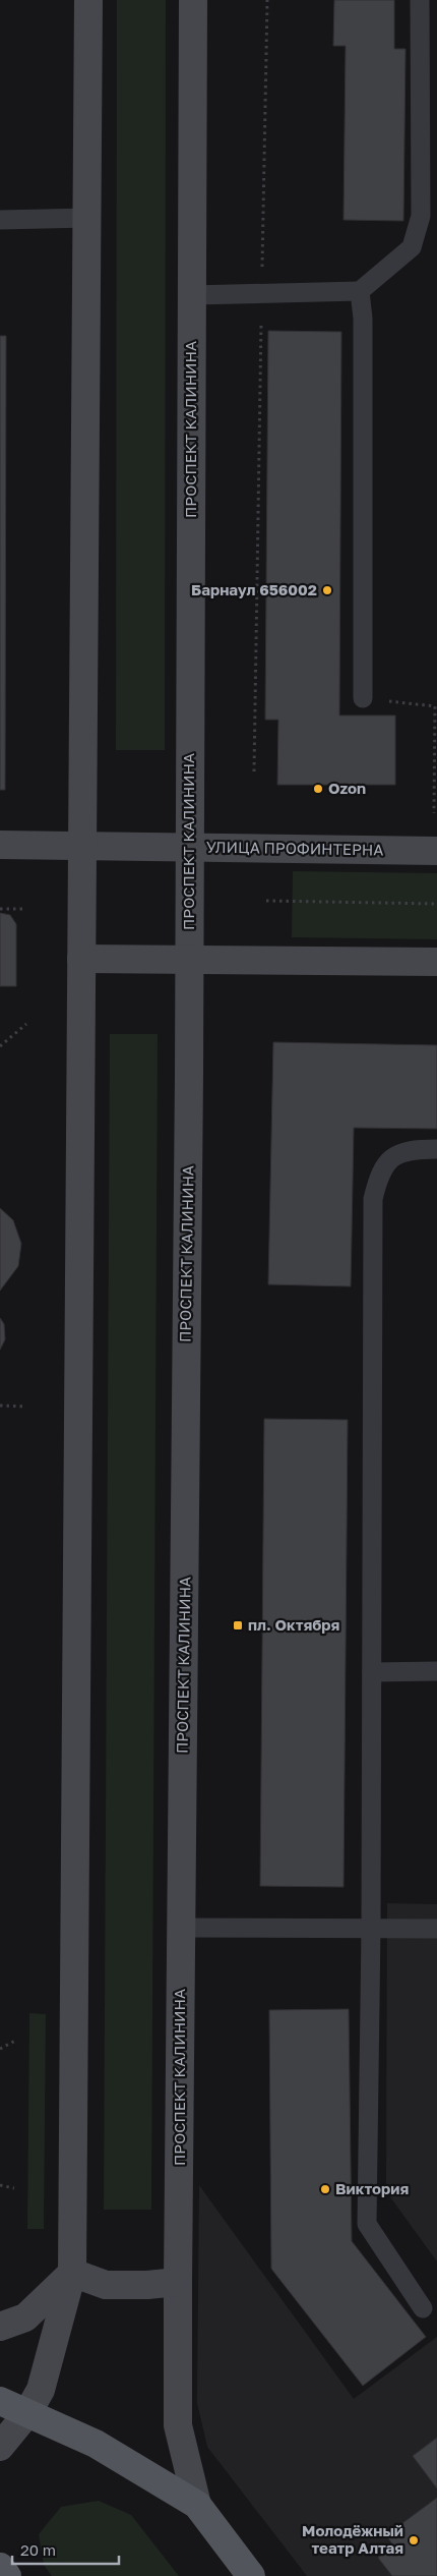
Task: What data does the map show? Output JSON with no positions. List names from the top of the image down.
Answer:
{
  "streets": {
    "main road": ["ПРОСПЕКТ КАЛИНИНА", "УЛИЦА ПРОФИНТЕРНА"]
  },
  "crossings": [
    ["ПРОСПЕКТ КАЛИНИНА", "УЛИЦА ПРОФИНТЕРНА"]
  ],
  "places": {
    "other": [
      "Барнаул 656002",
      "Ozon",
      "Виктория",
      "Молодёжный театр Алтая"
    ],
    "transit": ["пл. Октября"]
  },
  "scale_bar": "20 m"
}
